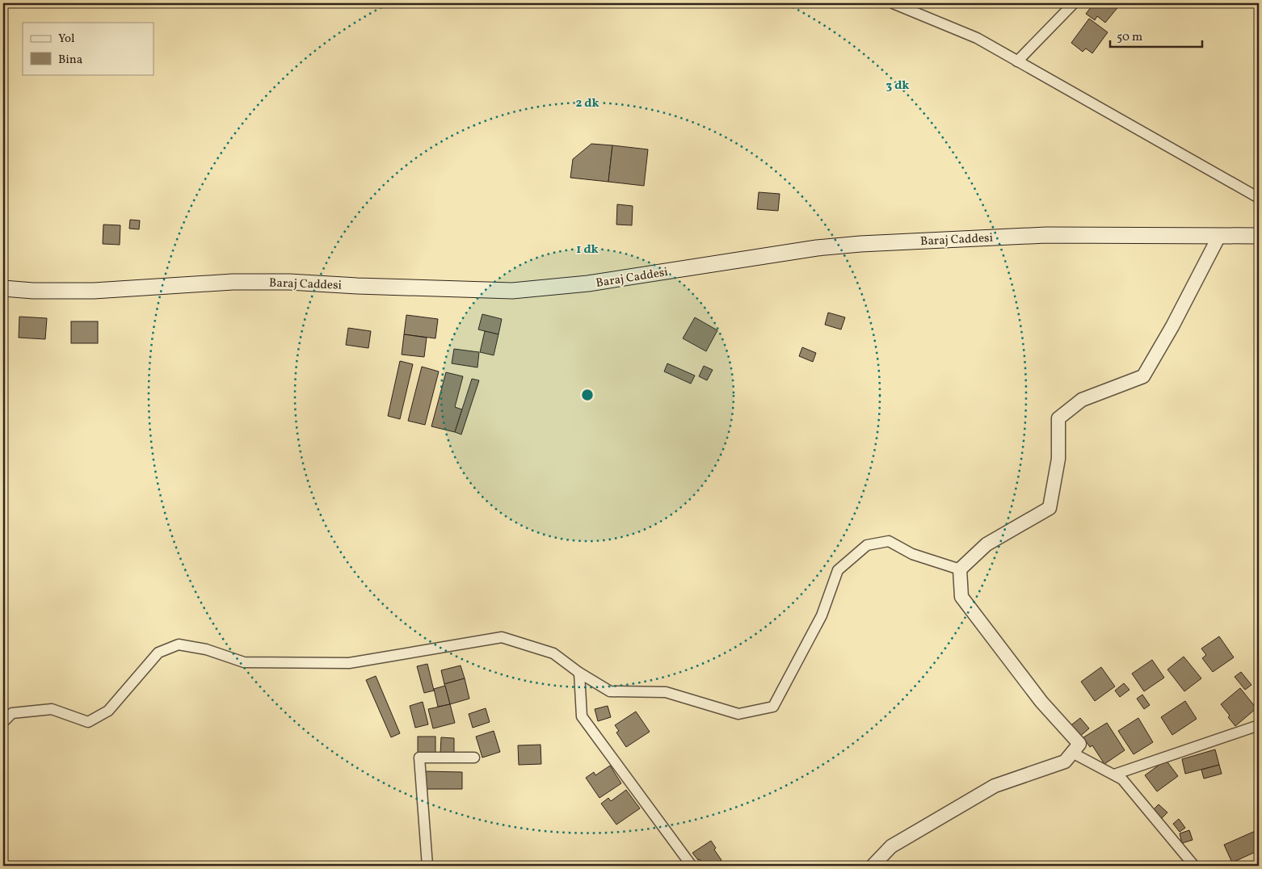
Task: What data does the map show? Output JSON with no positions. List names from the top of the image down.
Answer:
{
  "streets": {
    "main road": ["Baraj Caddesi"]
  },
  "legend": ["Yol", "Bina"],
  "scale_bar": "50 m",
  "rings": ["3 dk", "2 dk", "1 dk"]
}
